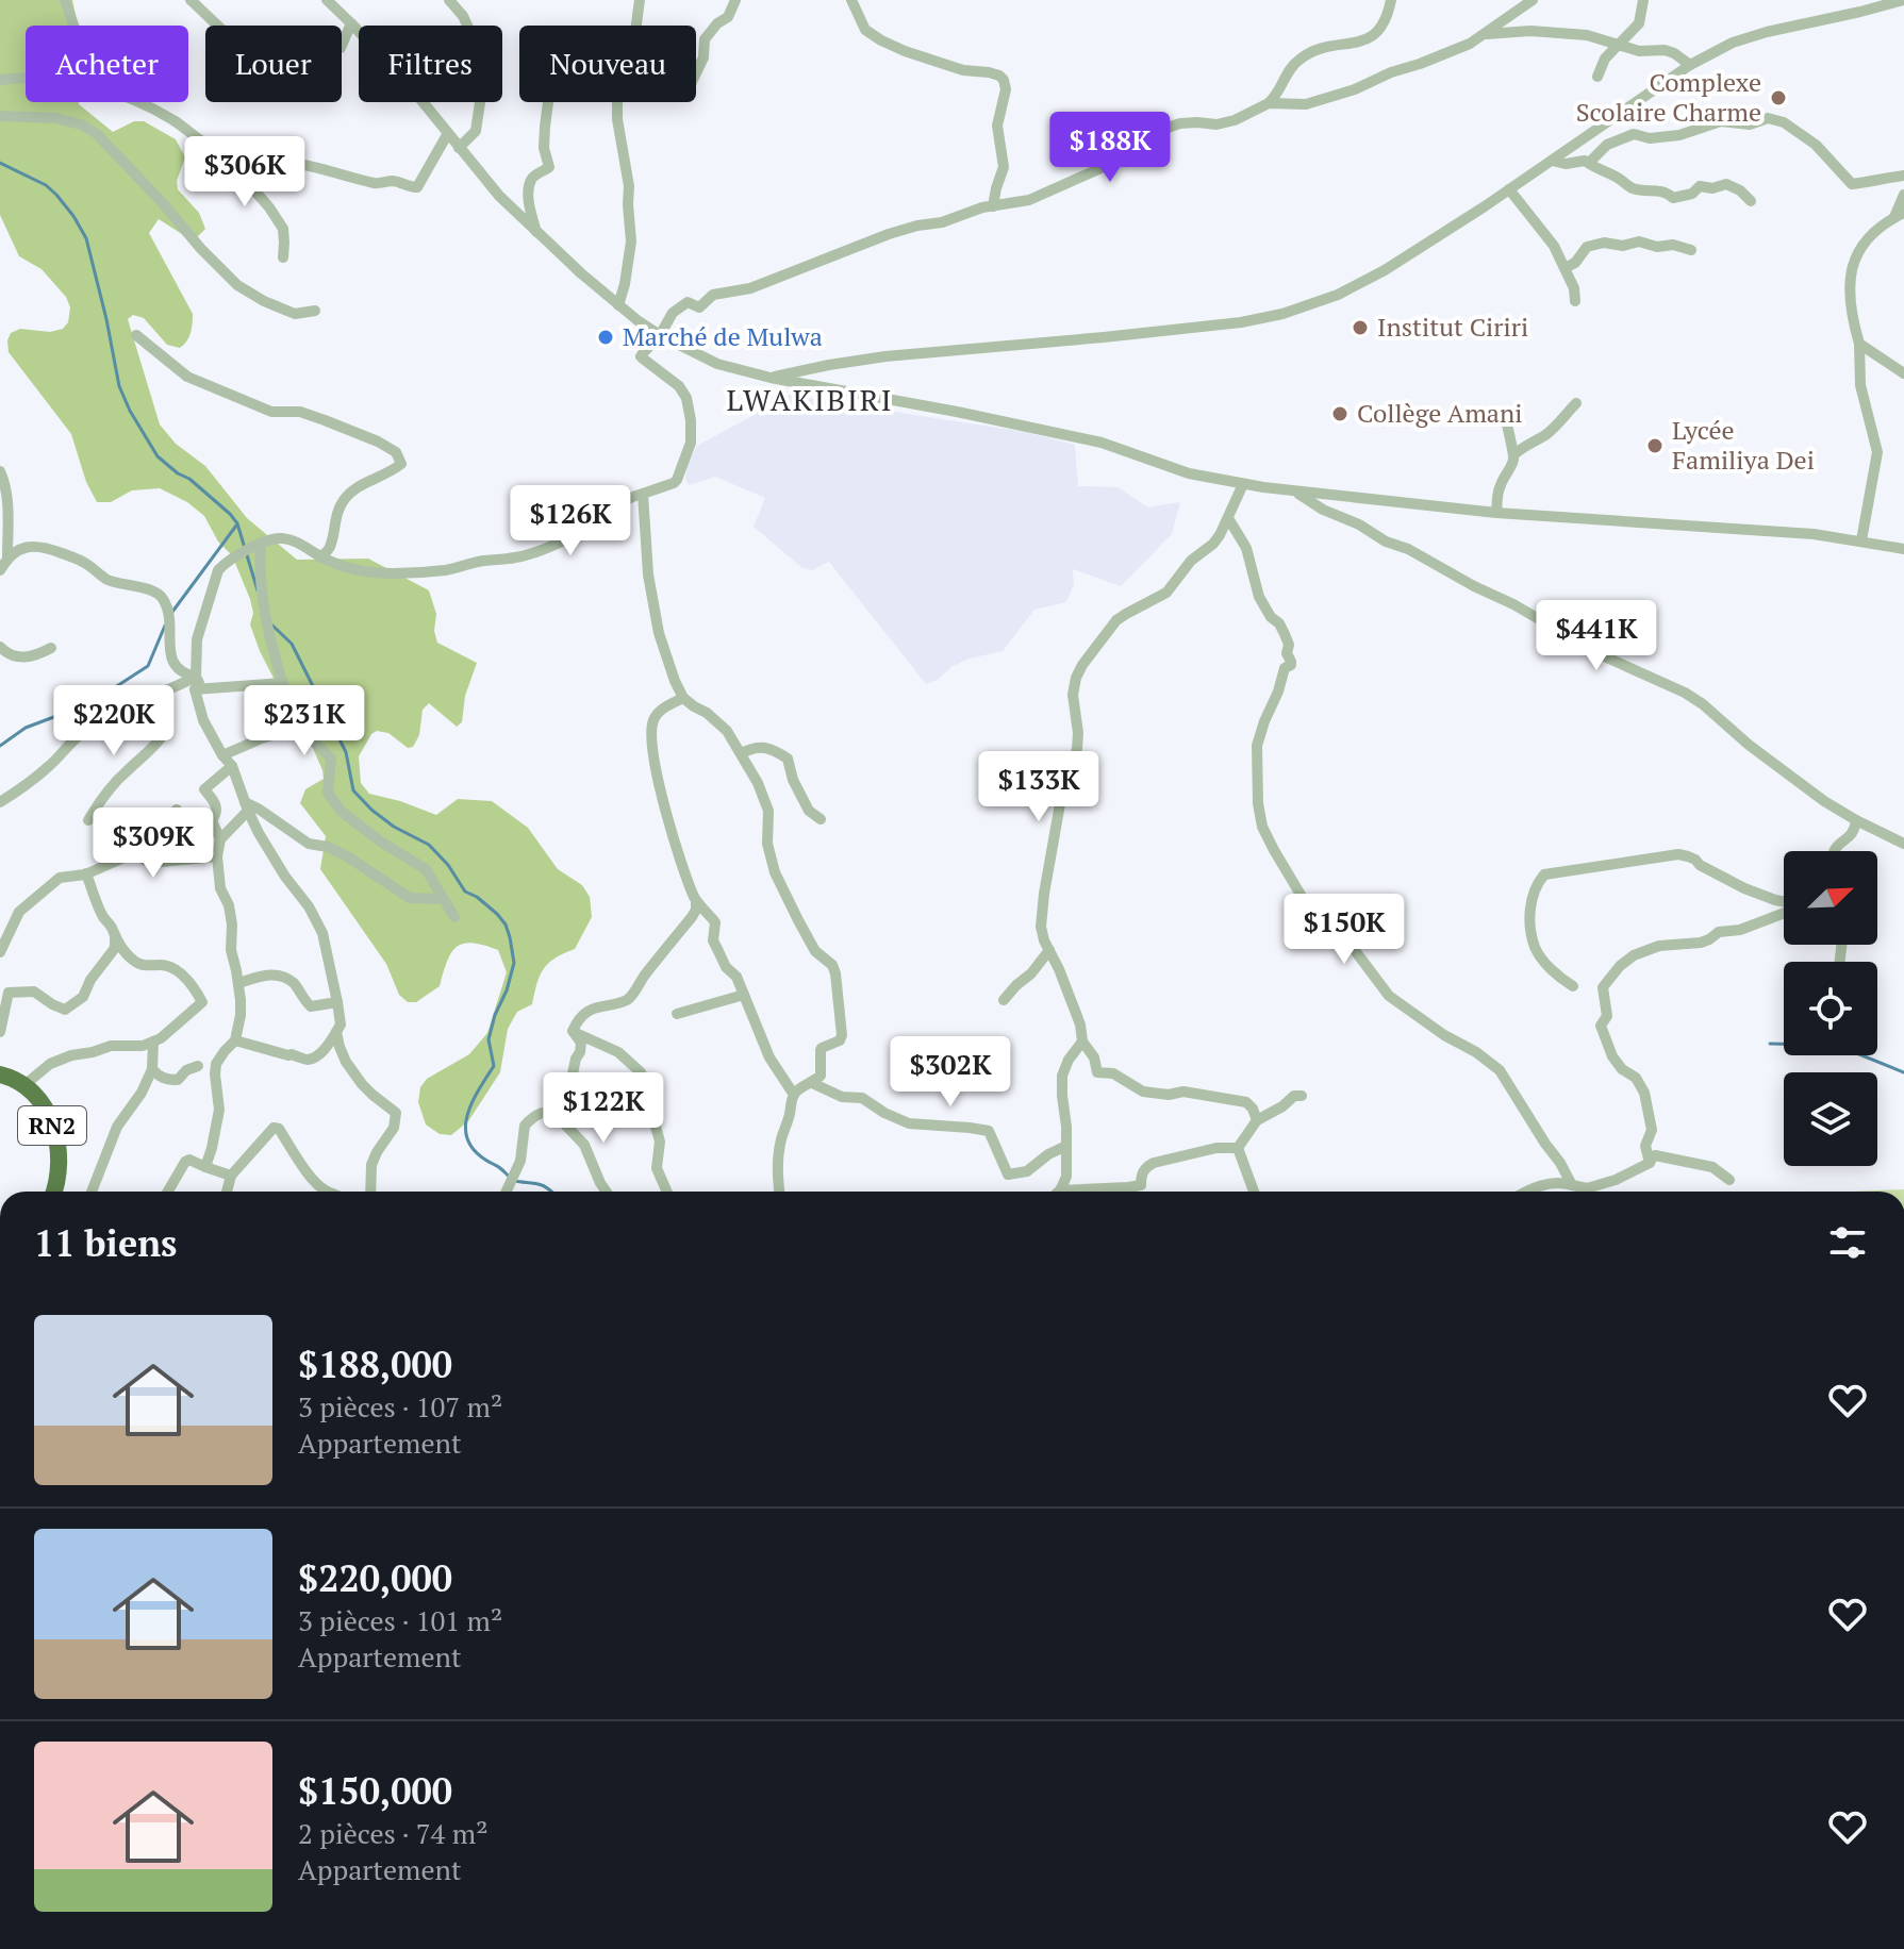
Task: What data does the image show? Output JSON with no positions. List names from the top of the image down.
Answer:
{
  "streets": {
    "highway": ["RN2"]
  },
  "districts": ["LWAKIBIRI"],
  "places": [
    "Complexe Scolaire Charme",
    "Institut Ciriri",
    "Marché de Mulwa",
    "Collège Amani",
    "Lycée Familiya Dei"
  ],
  "north": "top right",
  "page": {
    "chip": [
      "Acheter",
      "Louer",
      "Filtres",
      "Nouveau"
    ],
    "price": [
      "$188K",
      "$306K",
      "$126K",
      "$441K",
      "$220K",
      "$231K",
      "$133K",
      "$309K",
      "$150K",
      "$302K",
      "$122K"
    ],
    "heading": "11 biens",
    "list": [
      {
        "name": "$188,000",
        "note": "3 pièces · 107 m² · Appartement"
      },
      {
        "name": "$220,000",
        "note": "3 pièces · 101 m² · Appartement"
      },
      {
        "name": "$150,000",
        "note": "2 pièces · 74 m² · Appartement"
      }
    ]
  }
}
